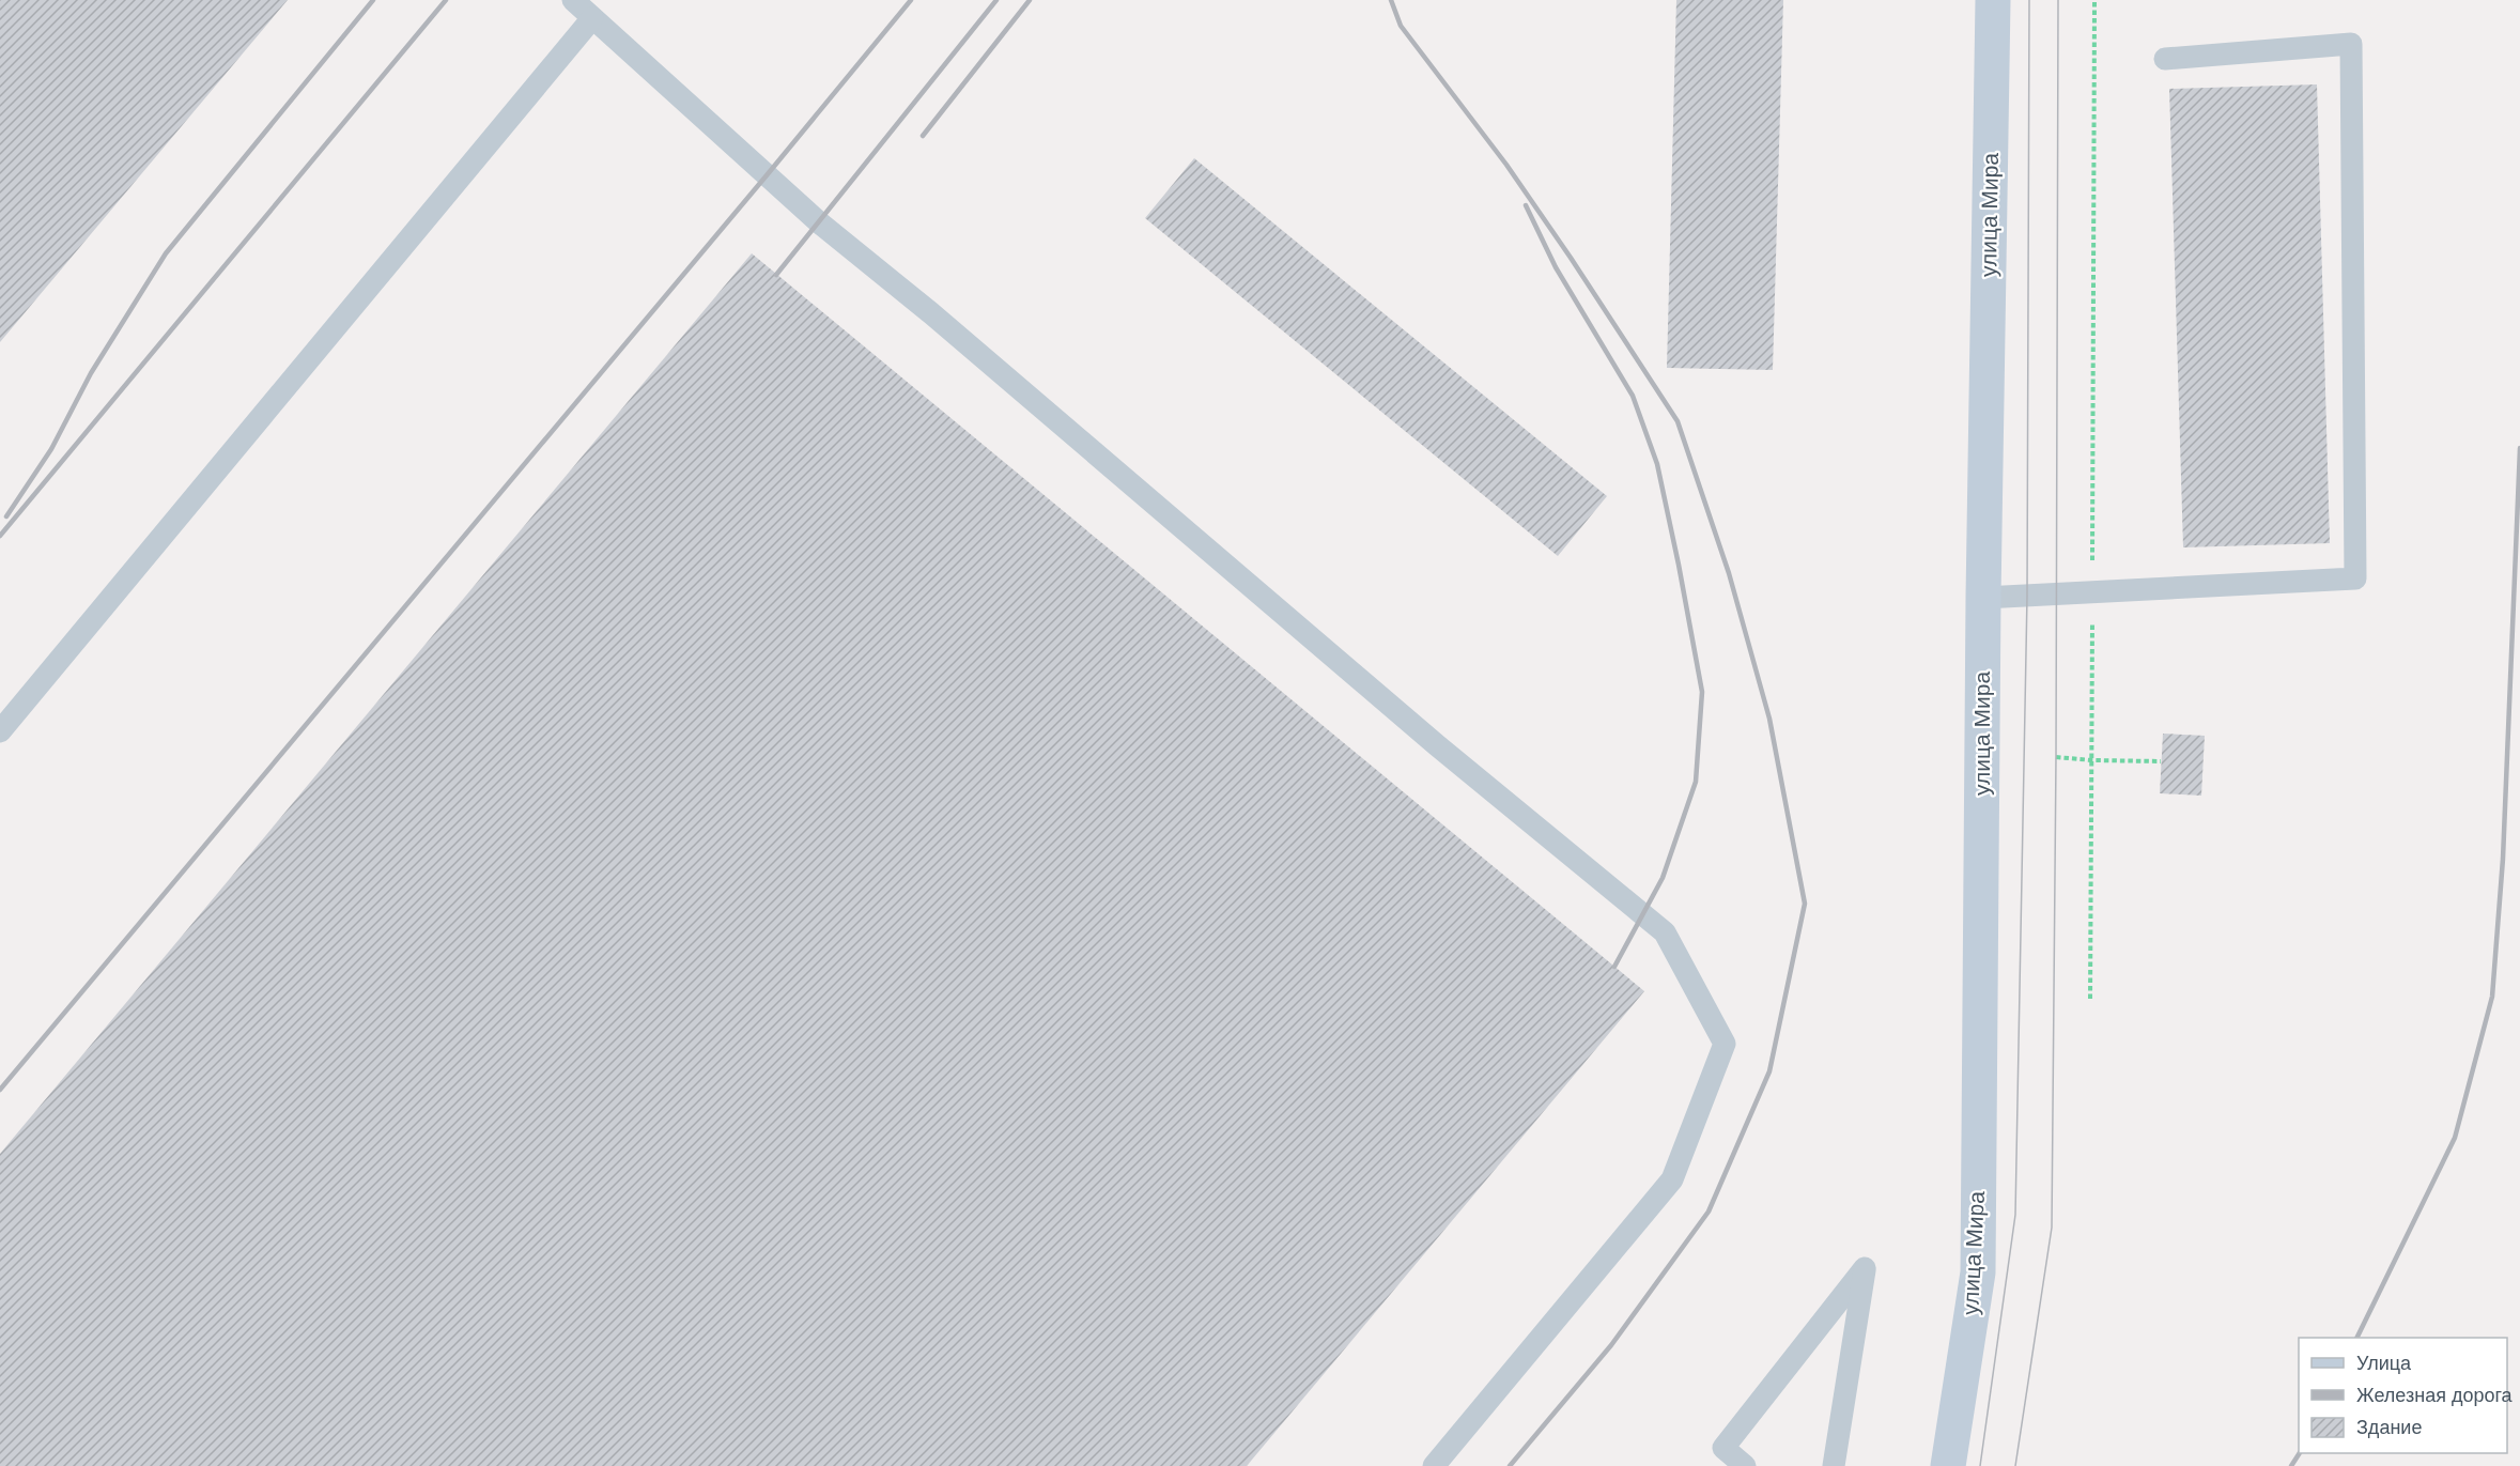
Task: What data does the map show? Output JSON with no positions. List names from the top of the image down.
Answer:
{
  "streets": {
    "main road": ["улица Мира"]
  },
  "legend": ["Улица", "Железная дорога", "Здание"]
}
